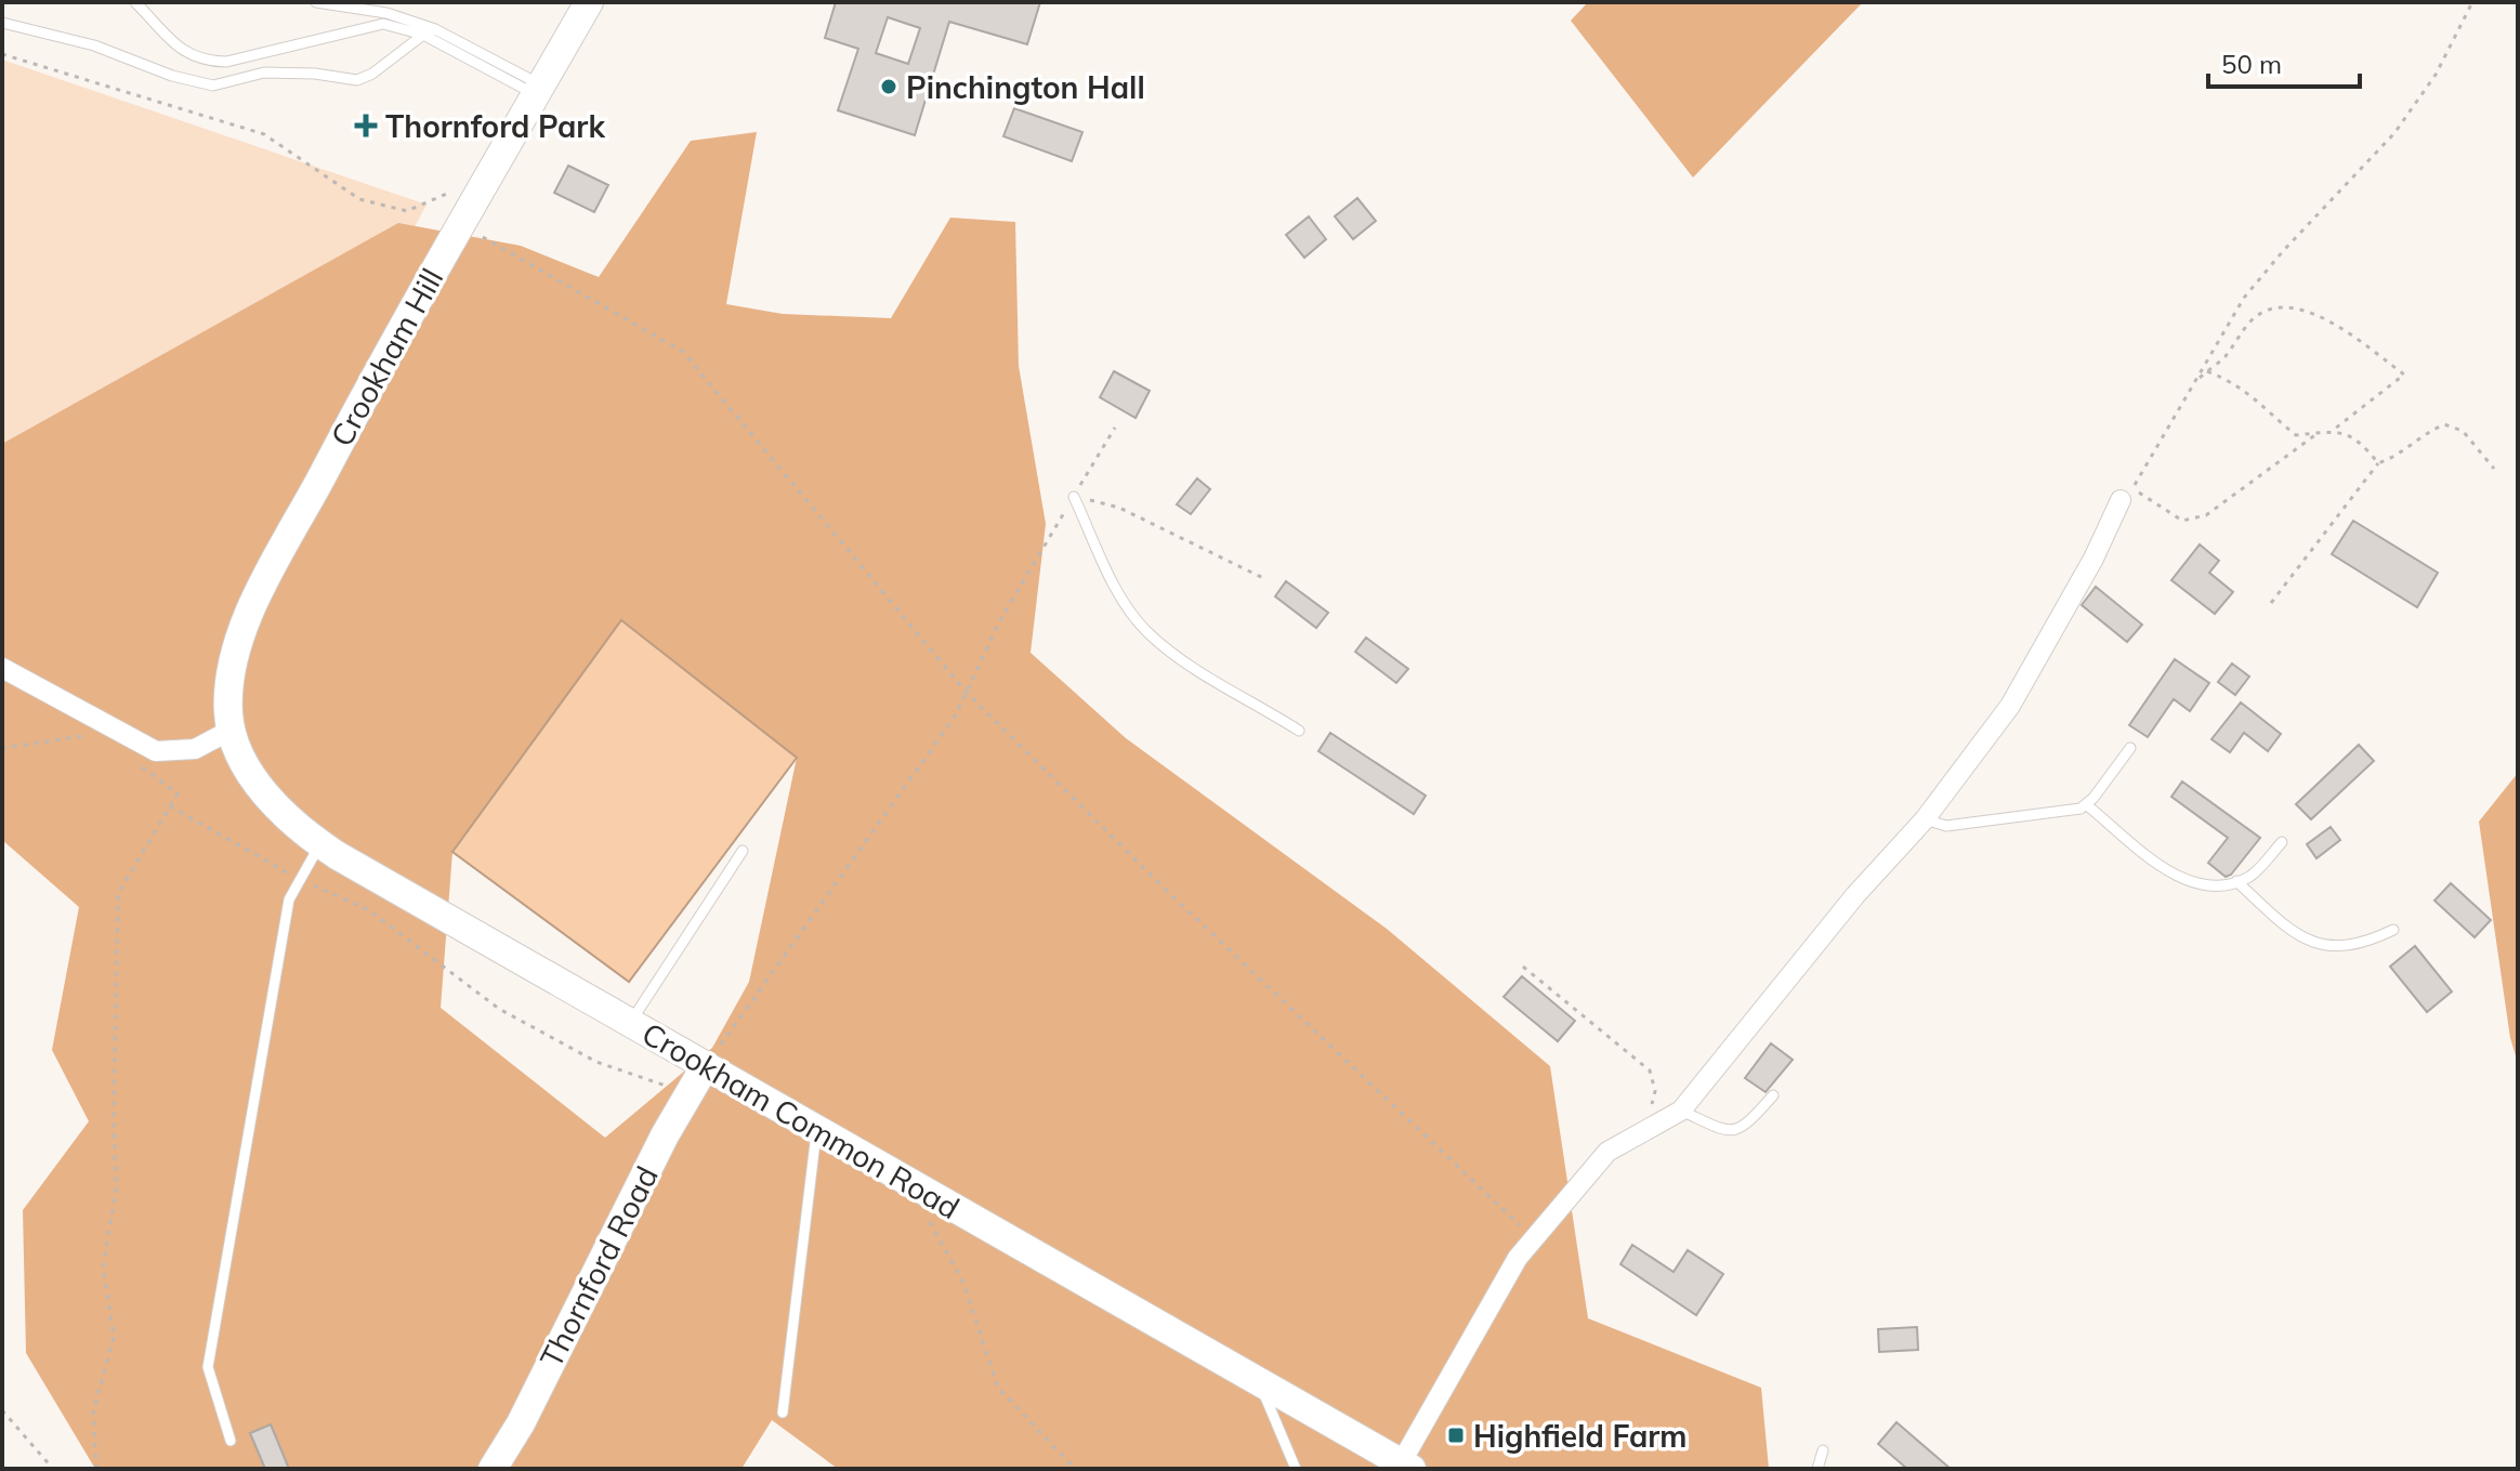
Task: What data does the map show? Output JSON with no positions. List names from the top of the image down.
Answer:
{
  "streets": {
    "street": ["Crookham Hill", "Crookham Common Road", "Thornford Road"]
  },
  "crossings": [
    ["Crookham Hill", "Crookham Common Road"],
    ["Crookham Common Road", "Thornford Road"]
  ],
  "places": {
    "other": ["Pinchington Hall"],
    "health": ["Thornford Park"],
    "transit": ["Highfield Farm"]
  },
  "scale_bar": "50 m"
}
